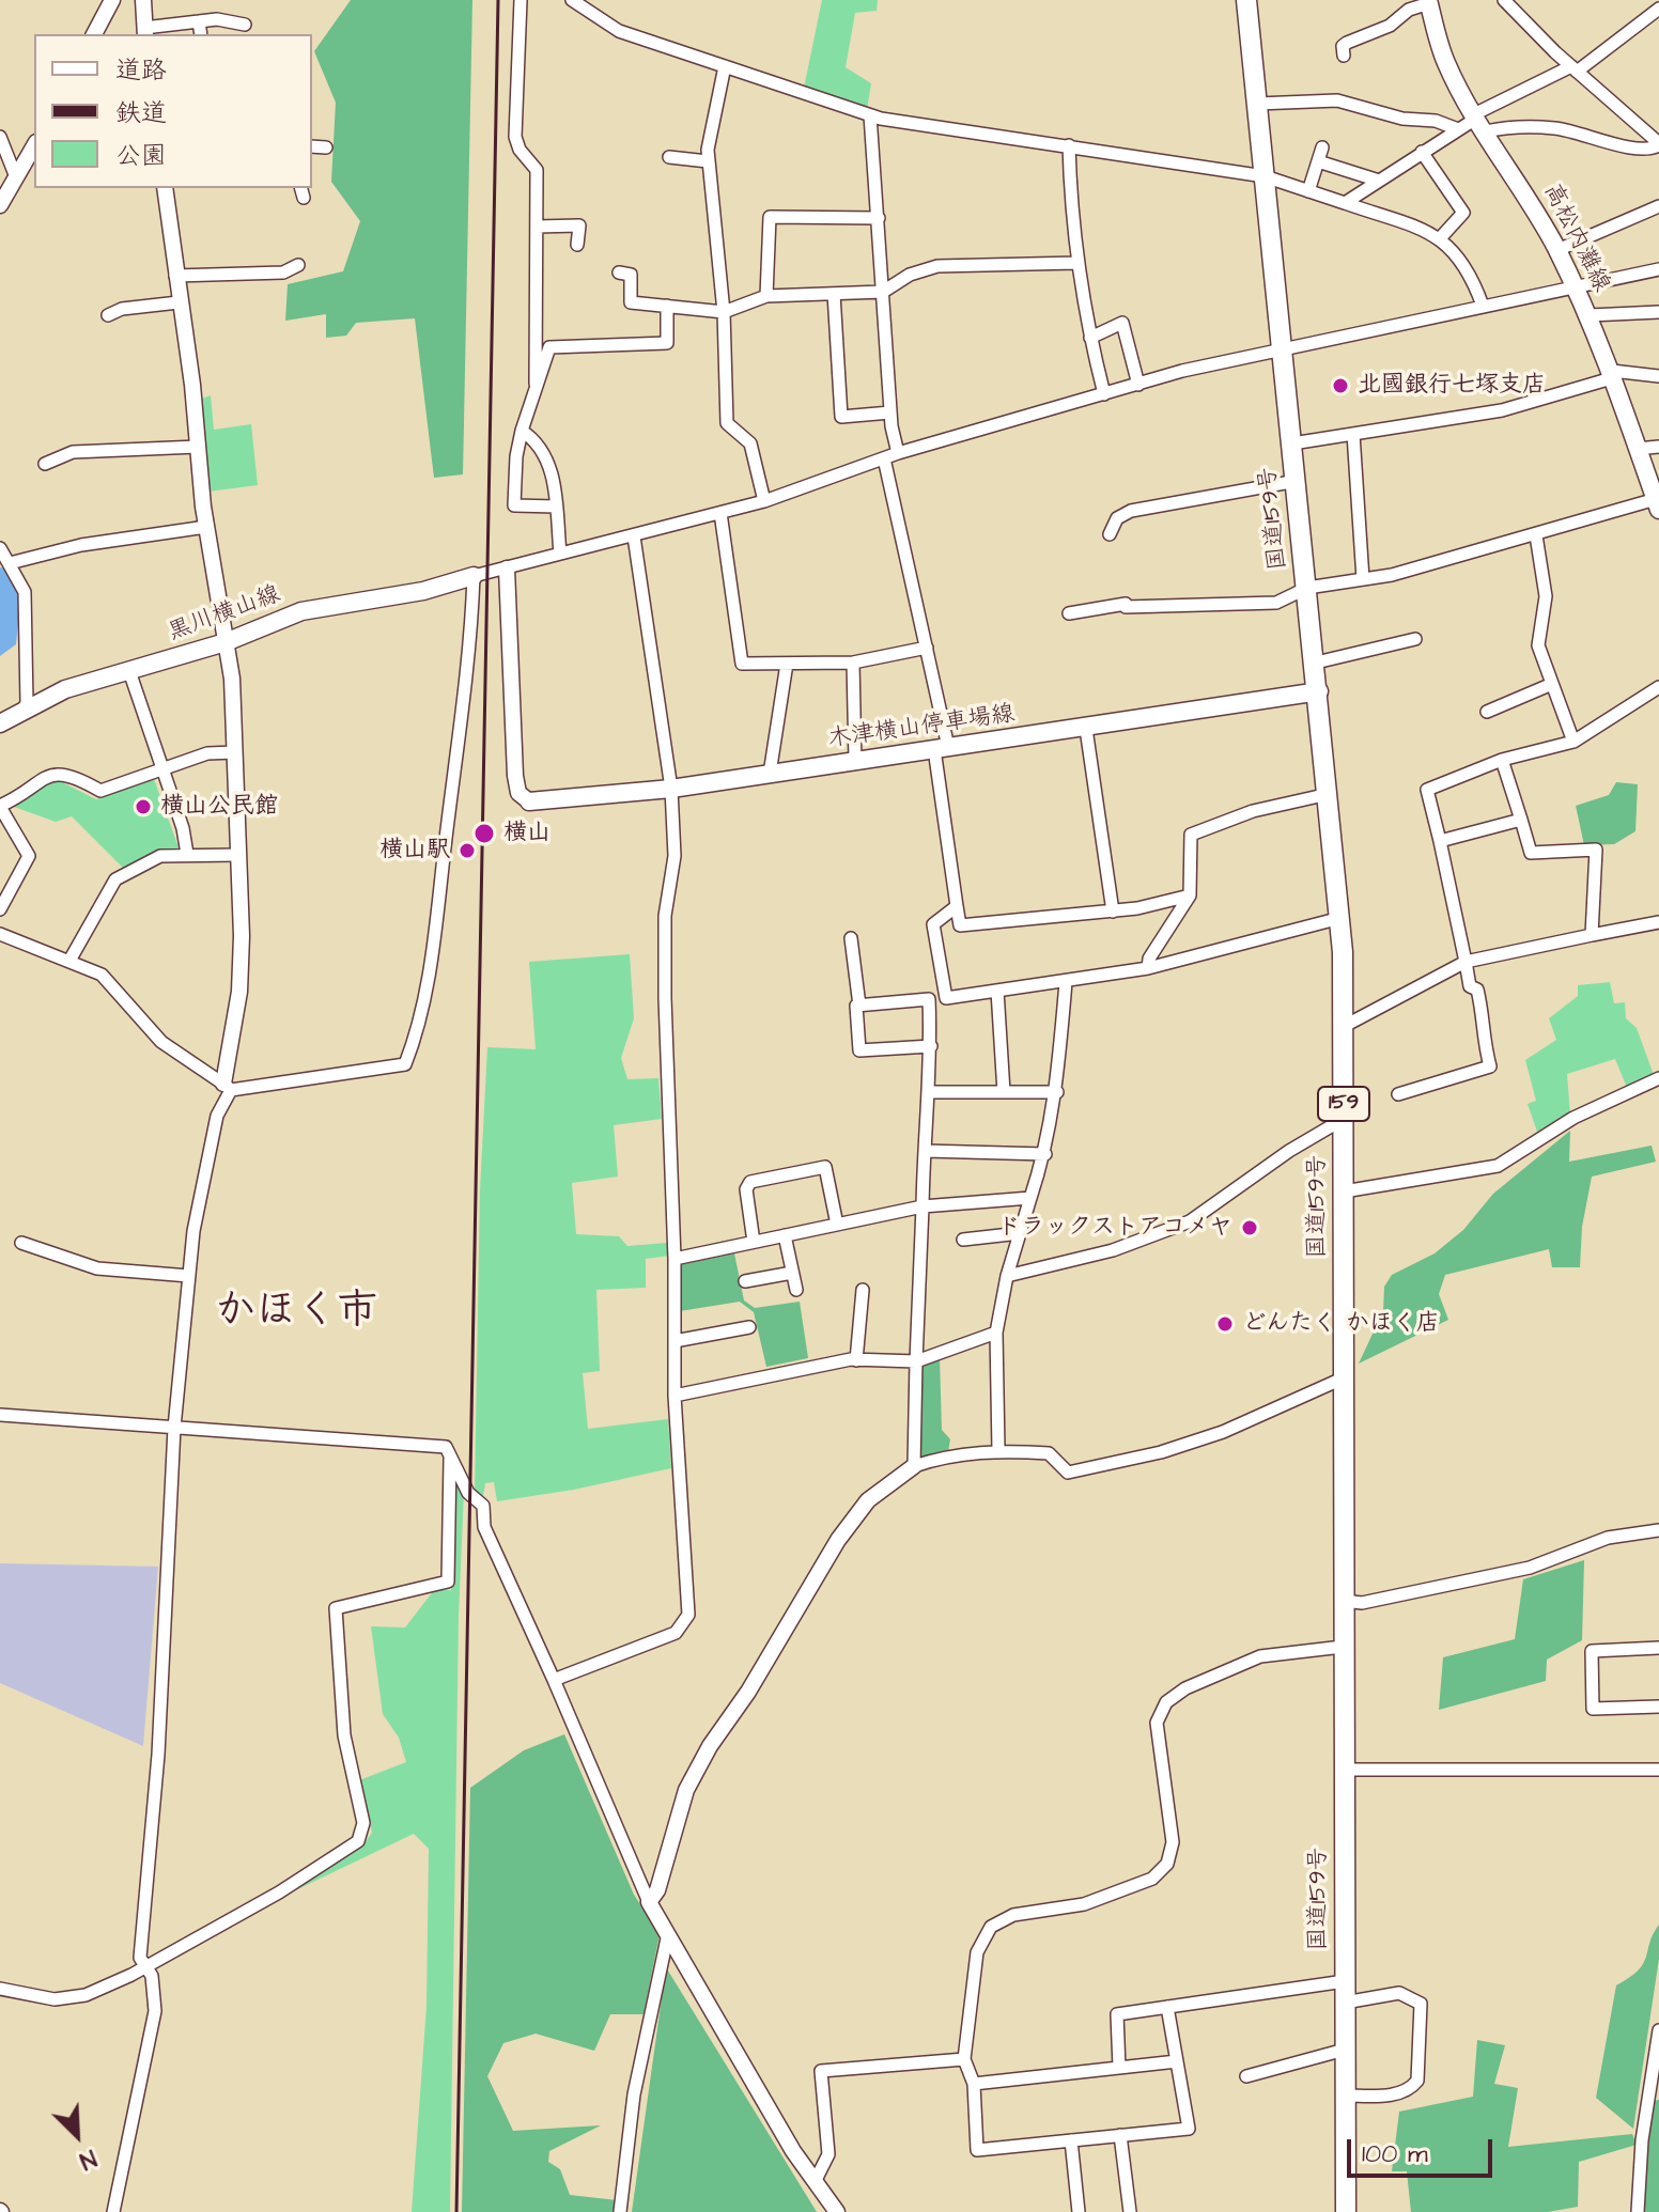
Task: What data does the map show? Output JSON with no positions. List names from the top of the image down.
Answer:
{
  "streets": {
    "highway": ["国道159号", "159"],
    "main road": ["高松内灘線", "黒川横山線", "木津横山停車場線"]
  },
  "crossings": [
    ["国道159号", "木津横山停車場線"]
  ],
  "districts": ["かほく市"],
  "places": [
    "北國銀行七塚支店",
    "横山公民館",
    "横山",
    "横山駅",
    "ドラックストアコメヤ",
    "どんたく かほく店"
  ],
  "legend": ["道路", "鉄道", "公園"],
  "scale_bar": "100 m",
  "north": "bottom right"
}
